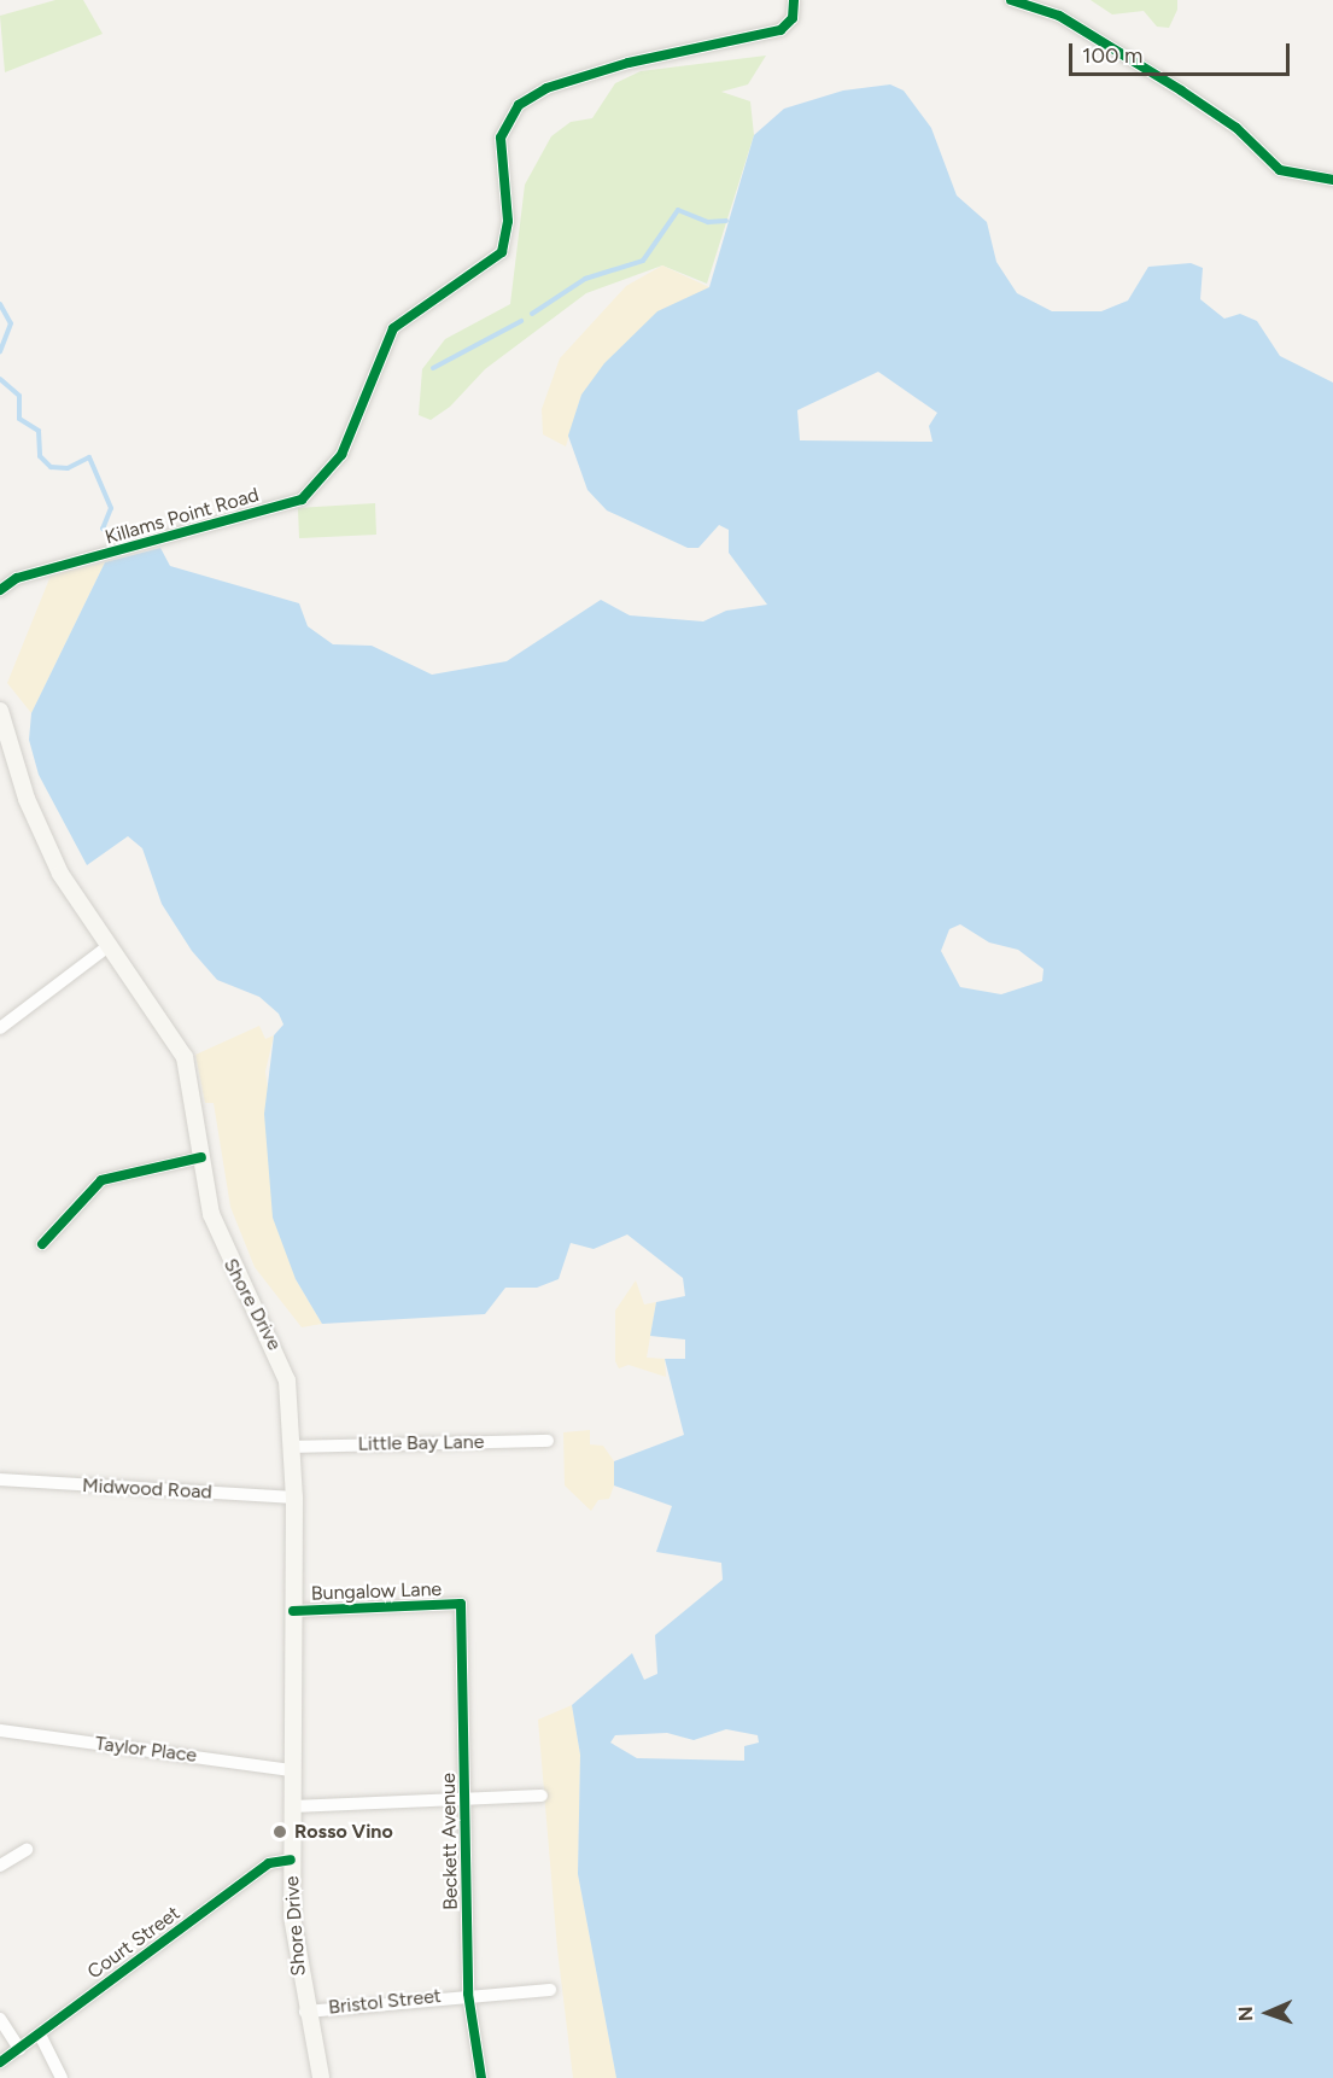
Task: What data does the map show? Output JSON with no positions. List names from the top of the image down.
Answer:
{
  "streets": {
    "main road": ["Shore Drive"],
    "street": [
      "Killams Point Road",
      "Little Bay Lane",
      "Midwood Road",
      "Bungalow Lane",
      "Taylor Place",
      "Beckett Avenue",
      "Court Street",
      "Bristol Street"
    ]
  },
  "crossings": [
    ["Shore Drive", "Little Bay Lane"],
    ["Shore Drive", "Midwood Road"],
    ["Shore Drive", "Bungalow Lane"],
    ["Shore Drive", "Taylor Place"],
    ["Shore Drive", "Court Street"],
    ["Shore Drive", "Bristol Street"],
    ["Bungalow Lane", "Beckett Avenue"],
    ["Beckett Avenue", "Bristol Street"]
  ],
  "places": ["Rosso Vino"],
  "scale_bar": "100 m",
  "north": "left"
}
